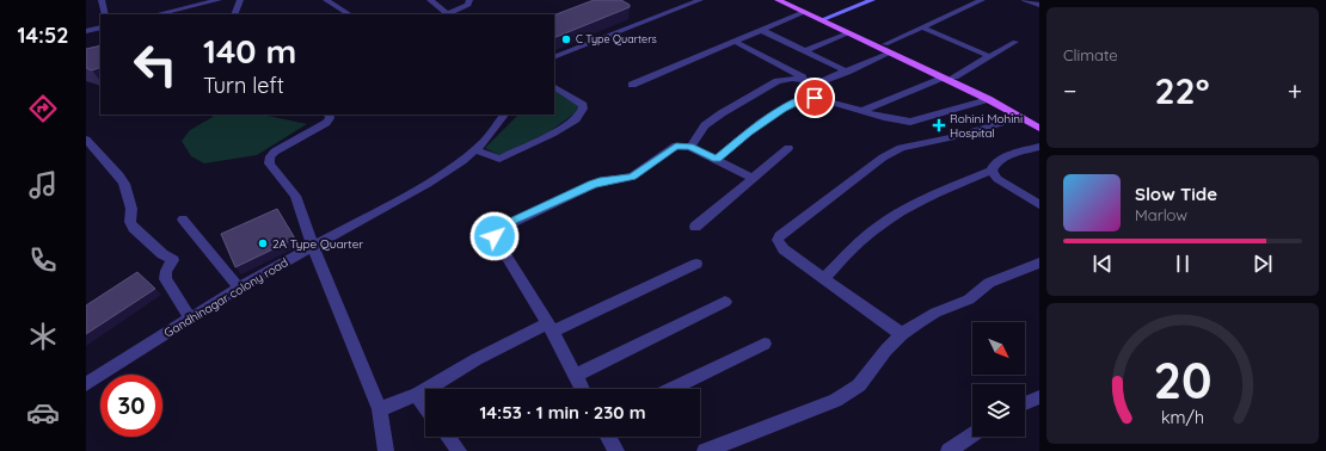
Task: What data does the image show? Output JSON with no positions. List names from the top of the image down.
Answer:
{
  "streets": {
    "street": ["Gandhinagar colony road"]
  },
  "places": {
    "other": ["C Type Quarters", "2A Type Quarter"],
    "health": ["Rohini Mohini Hospital"]
  },
  "north": "bottom right",
  "page": {
    "tabs": "14:52",
    "tile": "Climate",
    "turn": ["140 m", "Turn left"],
    "heat": ["−", "22°", "+"],
    "song": ["Slow Tide", "Marlow"],
    "limit": "30",
    "trip": "14:53 · 1 min · 230 m",
    "gauge": ["20", "km/h"]
  }
}
